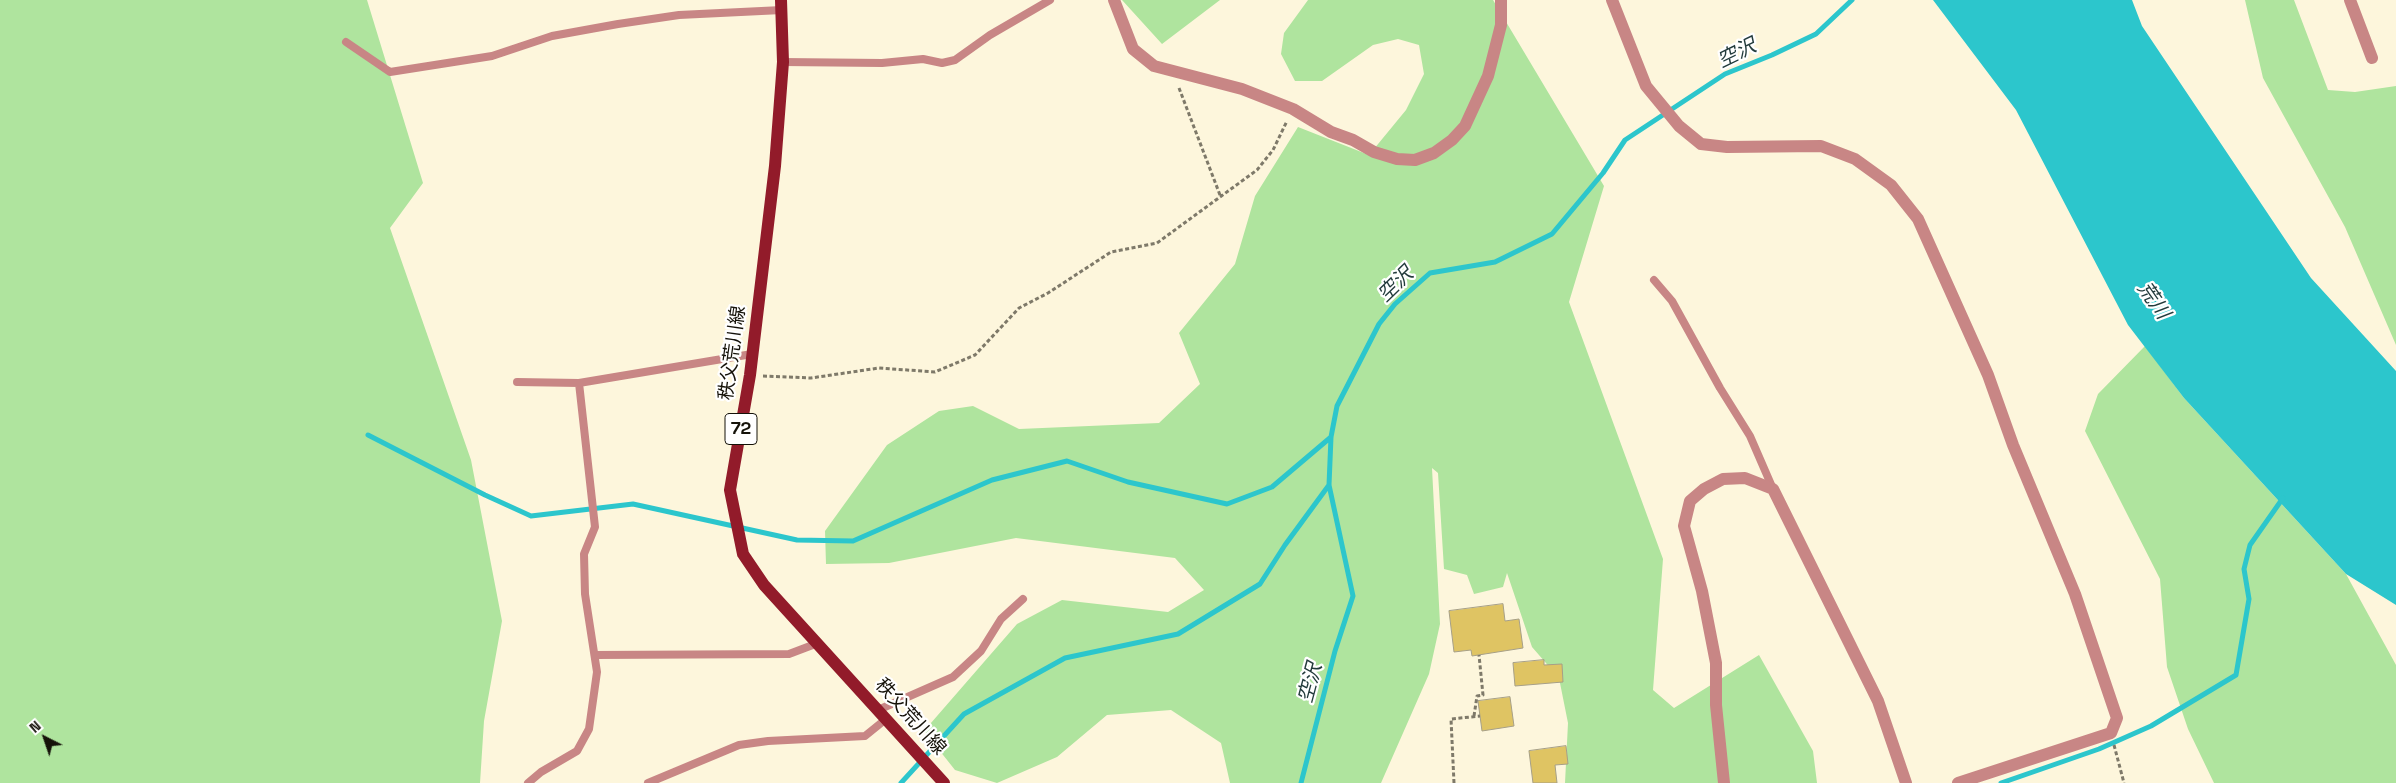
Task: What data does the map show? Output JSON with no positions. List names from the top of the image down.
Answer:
{
  "streets": {
    "main road": ["秩父荒川線", "72"]
  },
  "water": ["空沢", "荒川"],
  "north": "top left"
}
